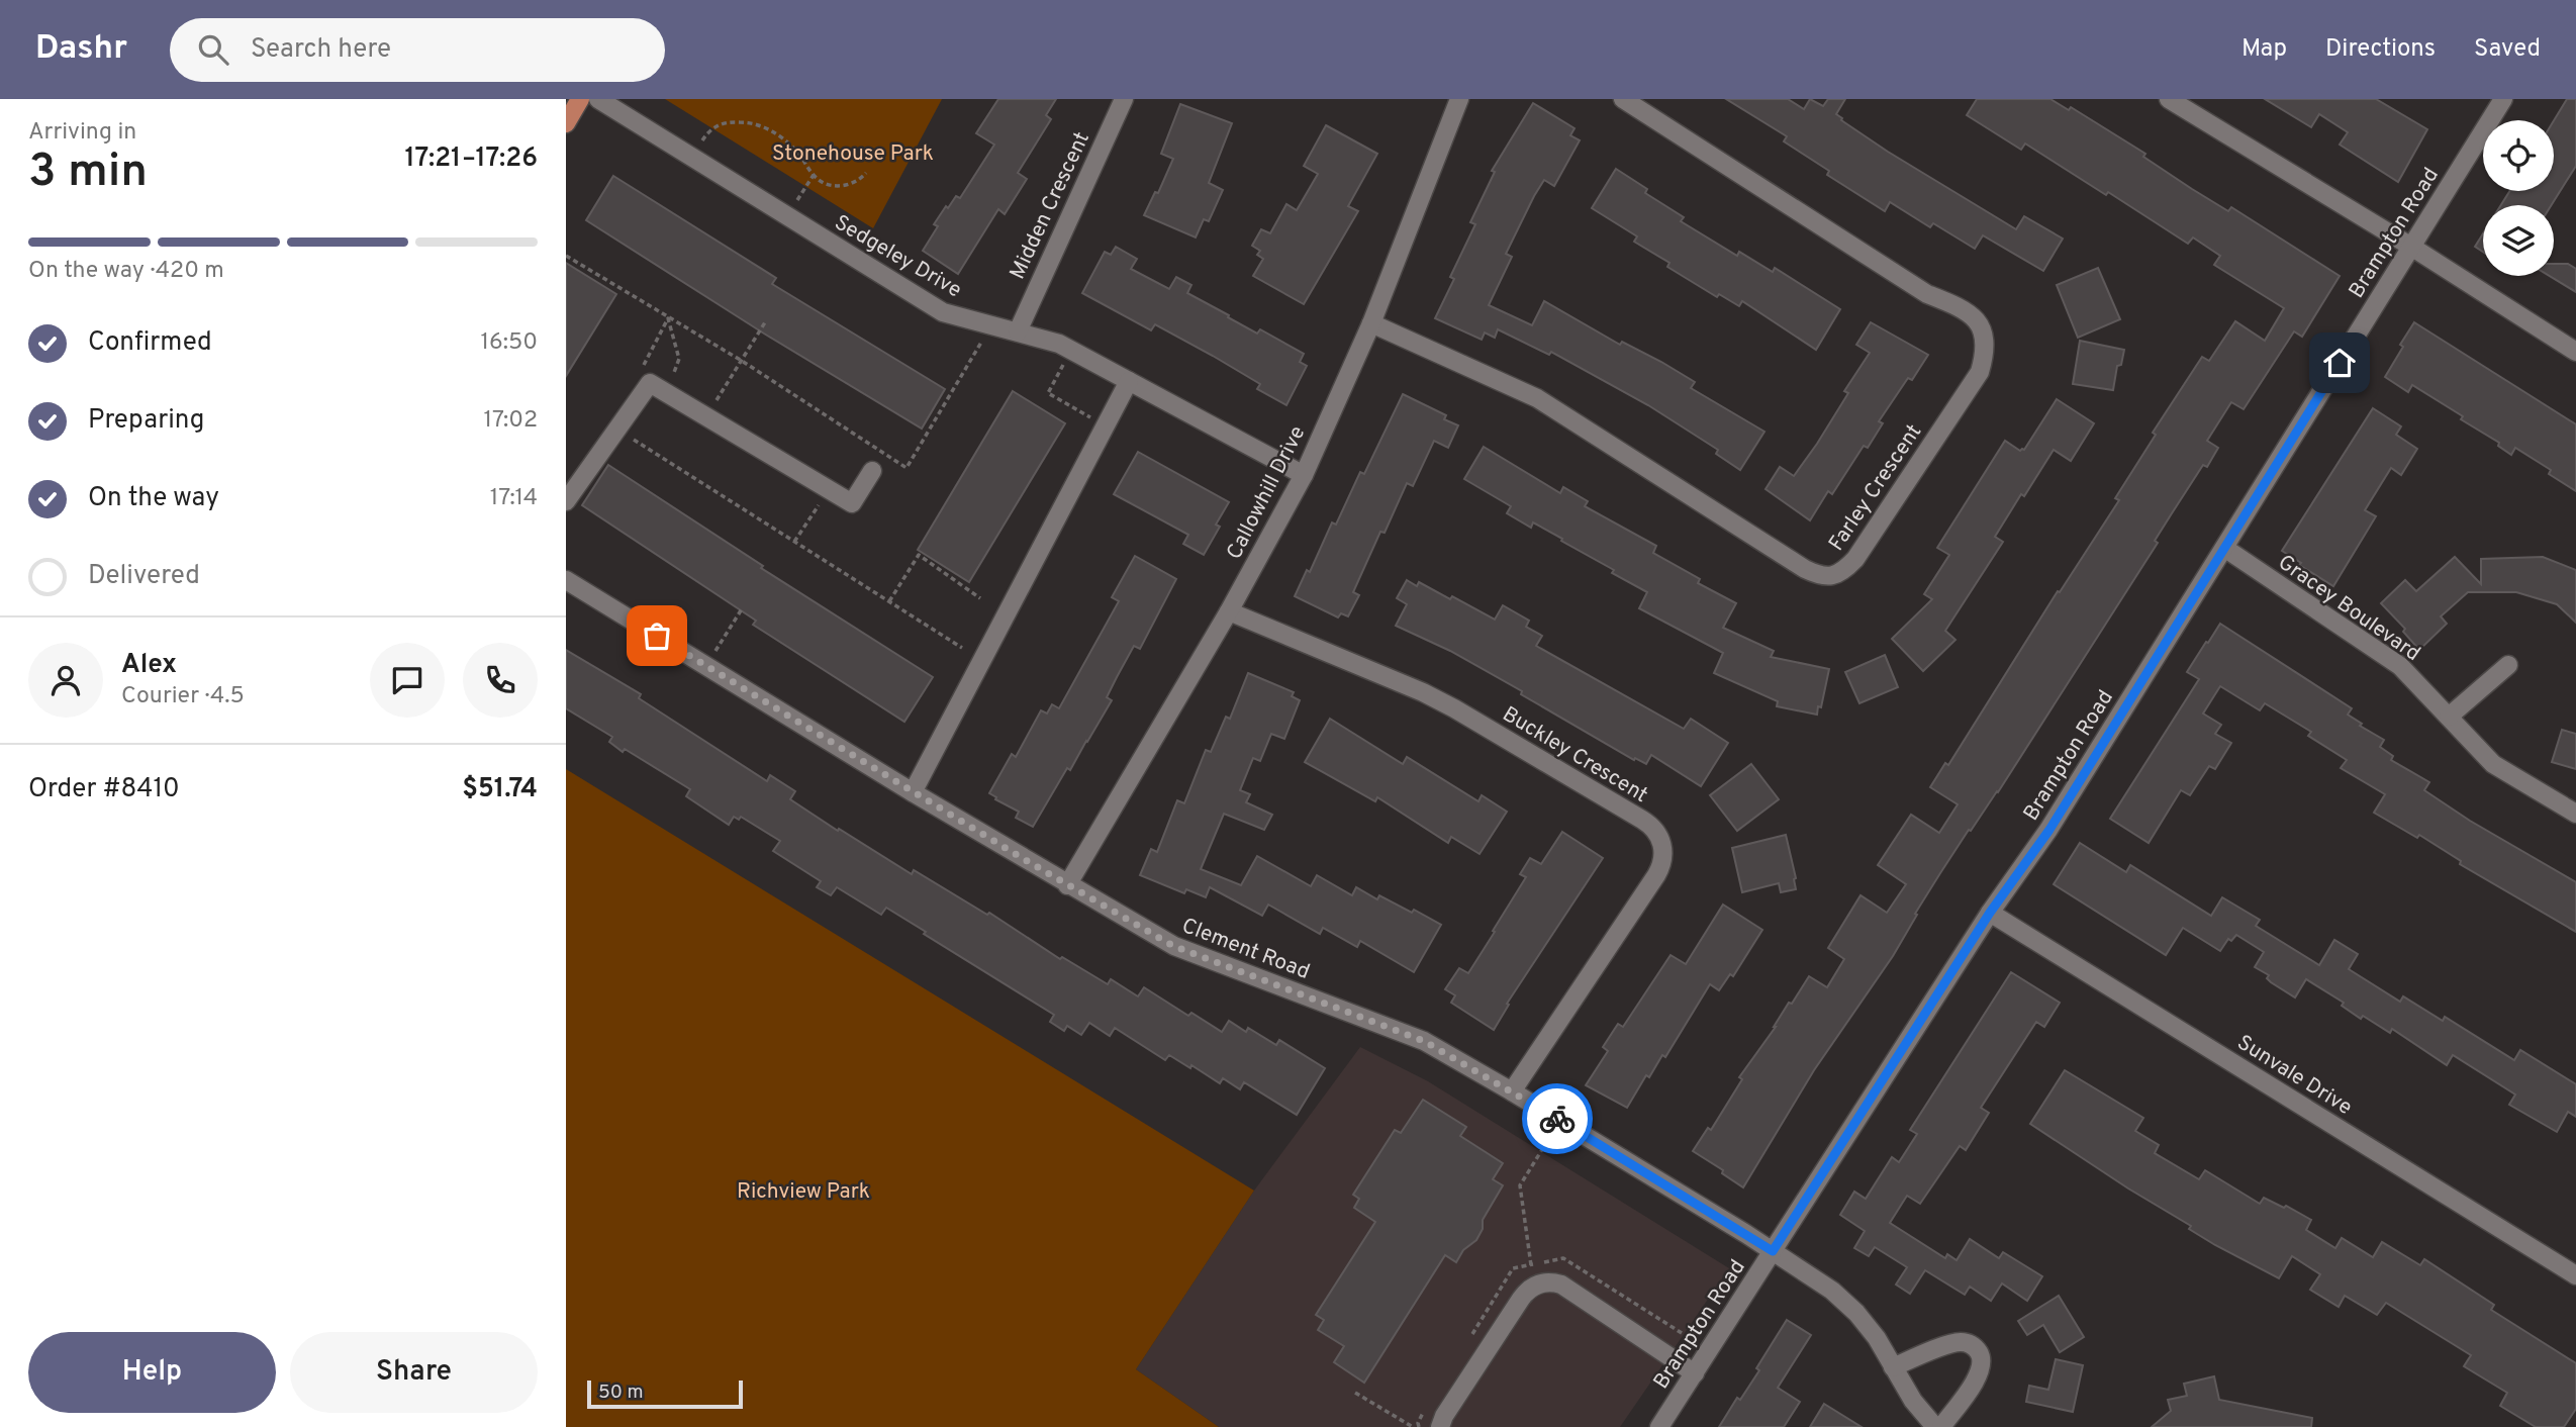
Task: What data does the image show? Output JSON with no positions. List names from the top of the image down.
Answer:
{
  "streets": {
    "street": [
      "Midden Crescent",
      "Brampton Road",
      "Sedgeley Drive",
      "Farley Crescent",
      "Callowhill Drive",
      "Gracey Boulevard",
      "Buckley Crescent",
      "Clement Road",
      "Sunvale Drive"
    ]
  },
  "crossings": [
    ["Midden Crescent", "Sedgeley Drive"],
    ["Brampton Road", "Gracey Boulevard"],
    ["Brampton Road", "Clement Road"],
    ["Brampton Road", "Sunvale Drive"],
    ["Sedgeley Drive", "Callowhill Drive"],
    ["Farley Crescent", "Callowhill Drive"],
    ["Callowhill Drive", "Buckley Crescent"],
    ["Callowhill Drive", "Clement Road"],
    ["Buckley Crescent", "Clement Road"]
  ],
  "parks": ["Stonehouse Park", "Richview Park"],
  "scale_bar": "50 m",
  "page": {
    "header": "Dashr",
    "search": "Search here",
    "nav": ["Map", "Directions", "Saved"],
    "heading": ["3 min", "Arriving in", "17:21–17:26"],
    "panel": [
      "Alex",
      "Courier · 4.5",
      "Order #8410",
      "$51.74"
    ],
    "bar": "On the way · 420 m",
    "list": [
      ["Confirmed", "16:50"],
      ["Preparing", "17:02"],
      ["On the way", "17:14"],
      "Delivered"
    ],
    "buttons": ["Help", "Share"],
    "scale": "50 m"
  }
}
